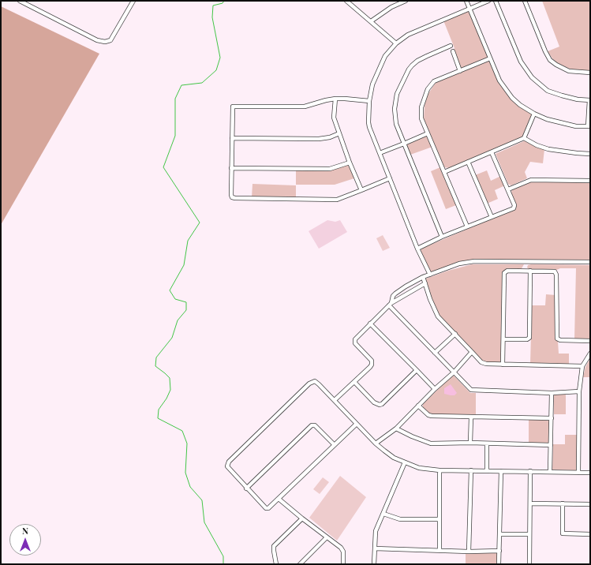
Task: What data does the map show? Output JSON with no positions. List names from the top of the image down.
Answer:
{
  "north": "top"
}
